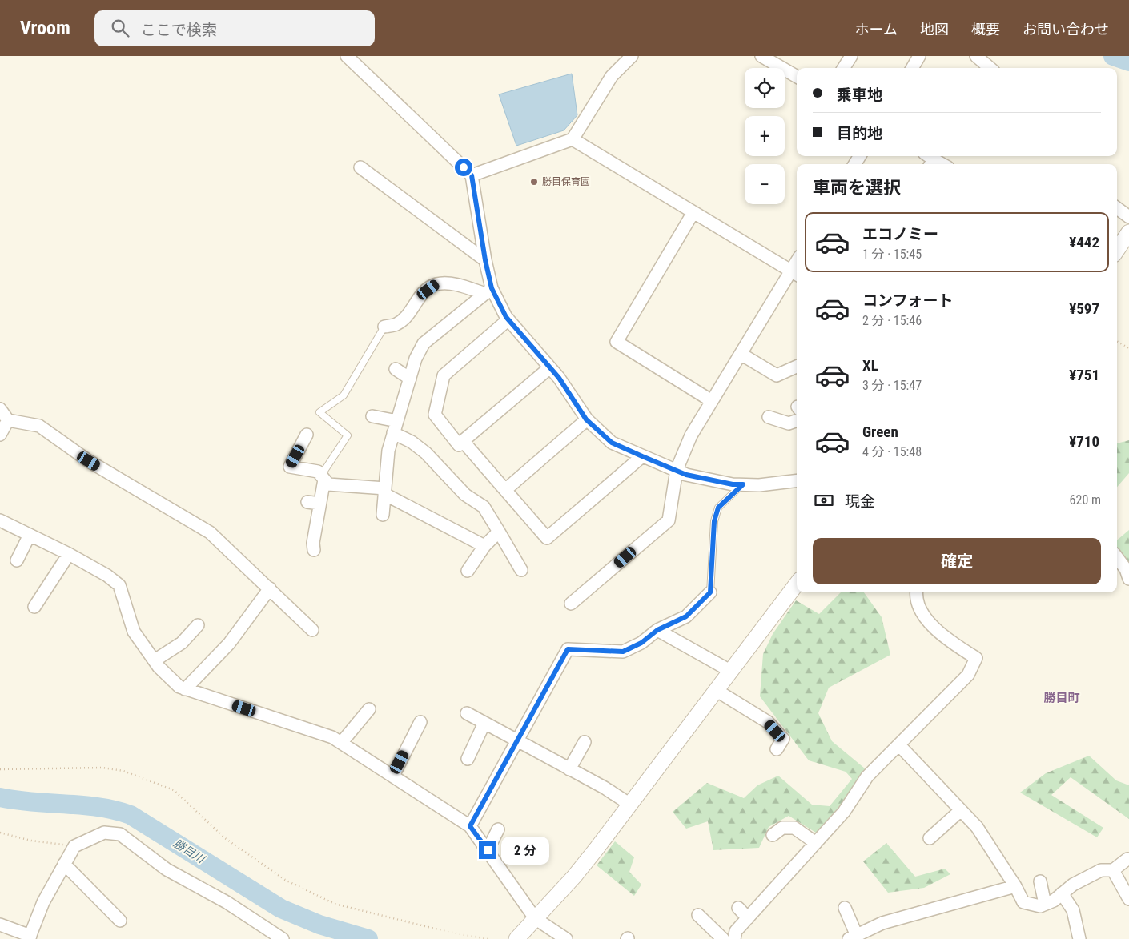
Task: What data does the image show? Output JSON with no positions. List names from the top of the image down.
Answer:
{
  "districts": ["勝目町"],
  "water": ["勝目川"],
  "places": ["勝目保育園"],
  "page": {
    "header": "Vroom",
    "search": "ここで検索",
    "nav": [
      "ホーム",
      "地図",
      "概要",
      "お問い合わせ"
    ],
    "map_buttons": ["+", "−"],
    "banner": ["乗車地", "目的地"],
    "heading": "車両を選択",
    "list": [
      {
        "name": "エコノミー",
        "note": "1 分 · 15:45",
        "value": "¥442"
      },
      {
        "name": "コンフォート",
        "note": "2 分 · 15:46",
        "value": "¥597"
      },
      {
        "name": "XL",
        "note": "3 分 · 15:47",
        "value": "¥751"
      },
      {
        "name": "Green",
        "note": "4 分 · 15:48",
        "value": "¥710"
      }
    ],
    "pay": ["現金", "620 m"],
    "buttons": "確定",
    "bubble": "2 分"
  }
}
